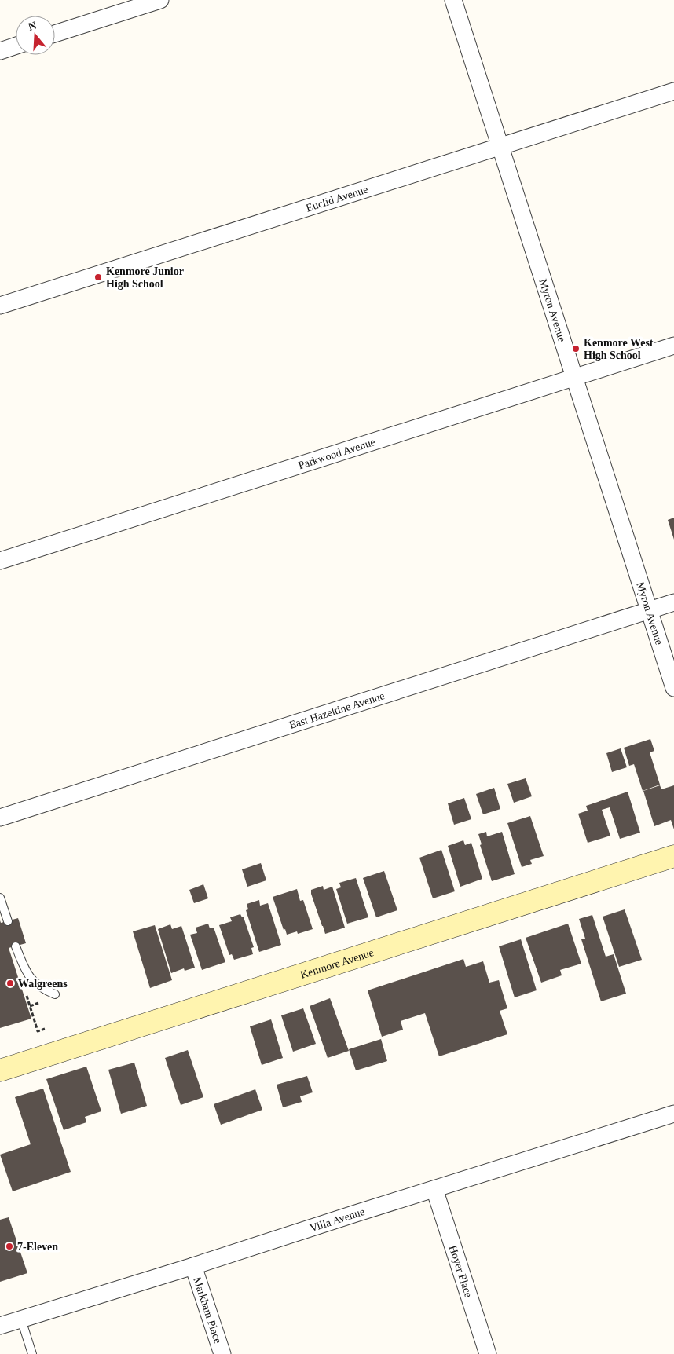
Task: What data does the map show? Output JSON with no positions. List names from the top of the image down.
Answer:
{
  "streets": {
    "main road": ["Kenmore Avenue"],
    "street": [
      "Euclid Avenue",
      "Myron Avenue",
      "Parkwood Avenue",
      "East Hazeltine Avenue",
      "Villa Avenue",
      "Hoyer Place",
      "Markham Place"
    ]
  },
  "crossings": [
    ["Euclid Avenue", "Myron Avenue"],
    ["Myron Avenue", "Parkwood Avenue"],
    ["Myron Avenue", "East Hazeltine Avenue"],
    ["Villa Avenue", "Hoyer Place"],
    ["Villa Avenue", "Markham Place"]
  ],
  "places": [
    "Kenmore Junior High School",
    "Kenmore West High School",
    "Walgreens",
    "7-Eleven"
  ],
  "north": "top"
}
